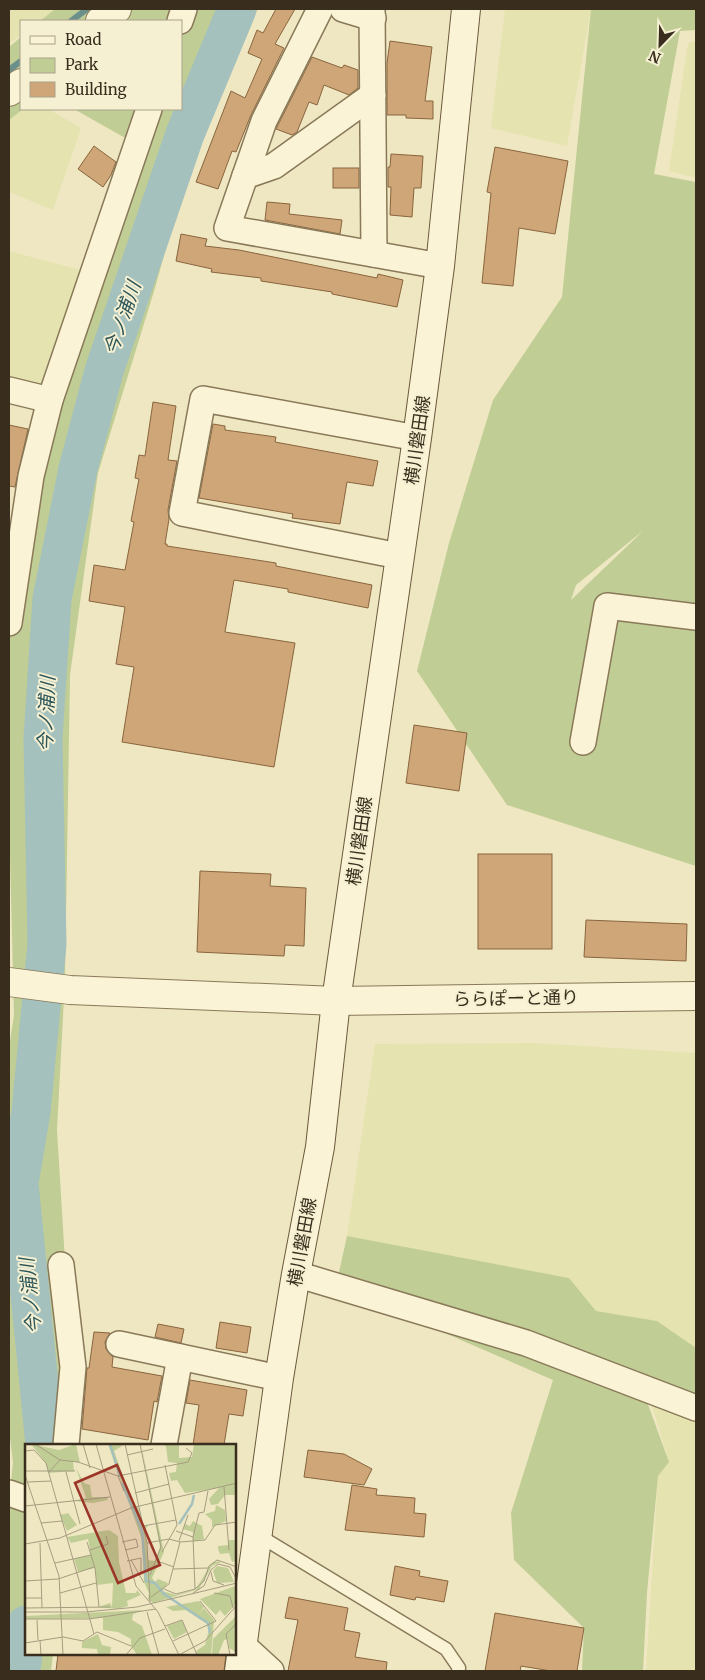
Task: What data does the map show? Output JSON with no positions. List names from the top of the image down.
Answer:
{
  "streets": {
    "main road": ["横川磐田線", "ららぽーと通り"]
  },
  "crossings": [
    ["横川磐田線", "ららぽーと通り"]
  ],
  "water": ["今ノ浦川"],
  "legend": ["Road", "Park", "Building"],
  "north": "bottom left"
}
